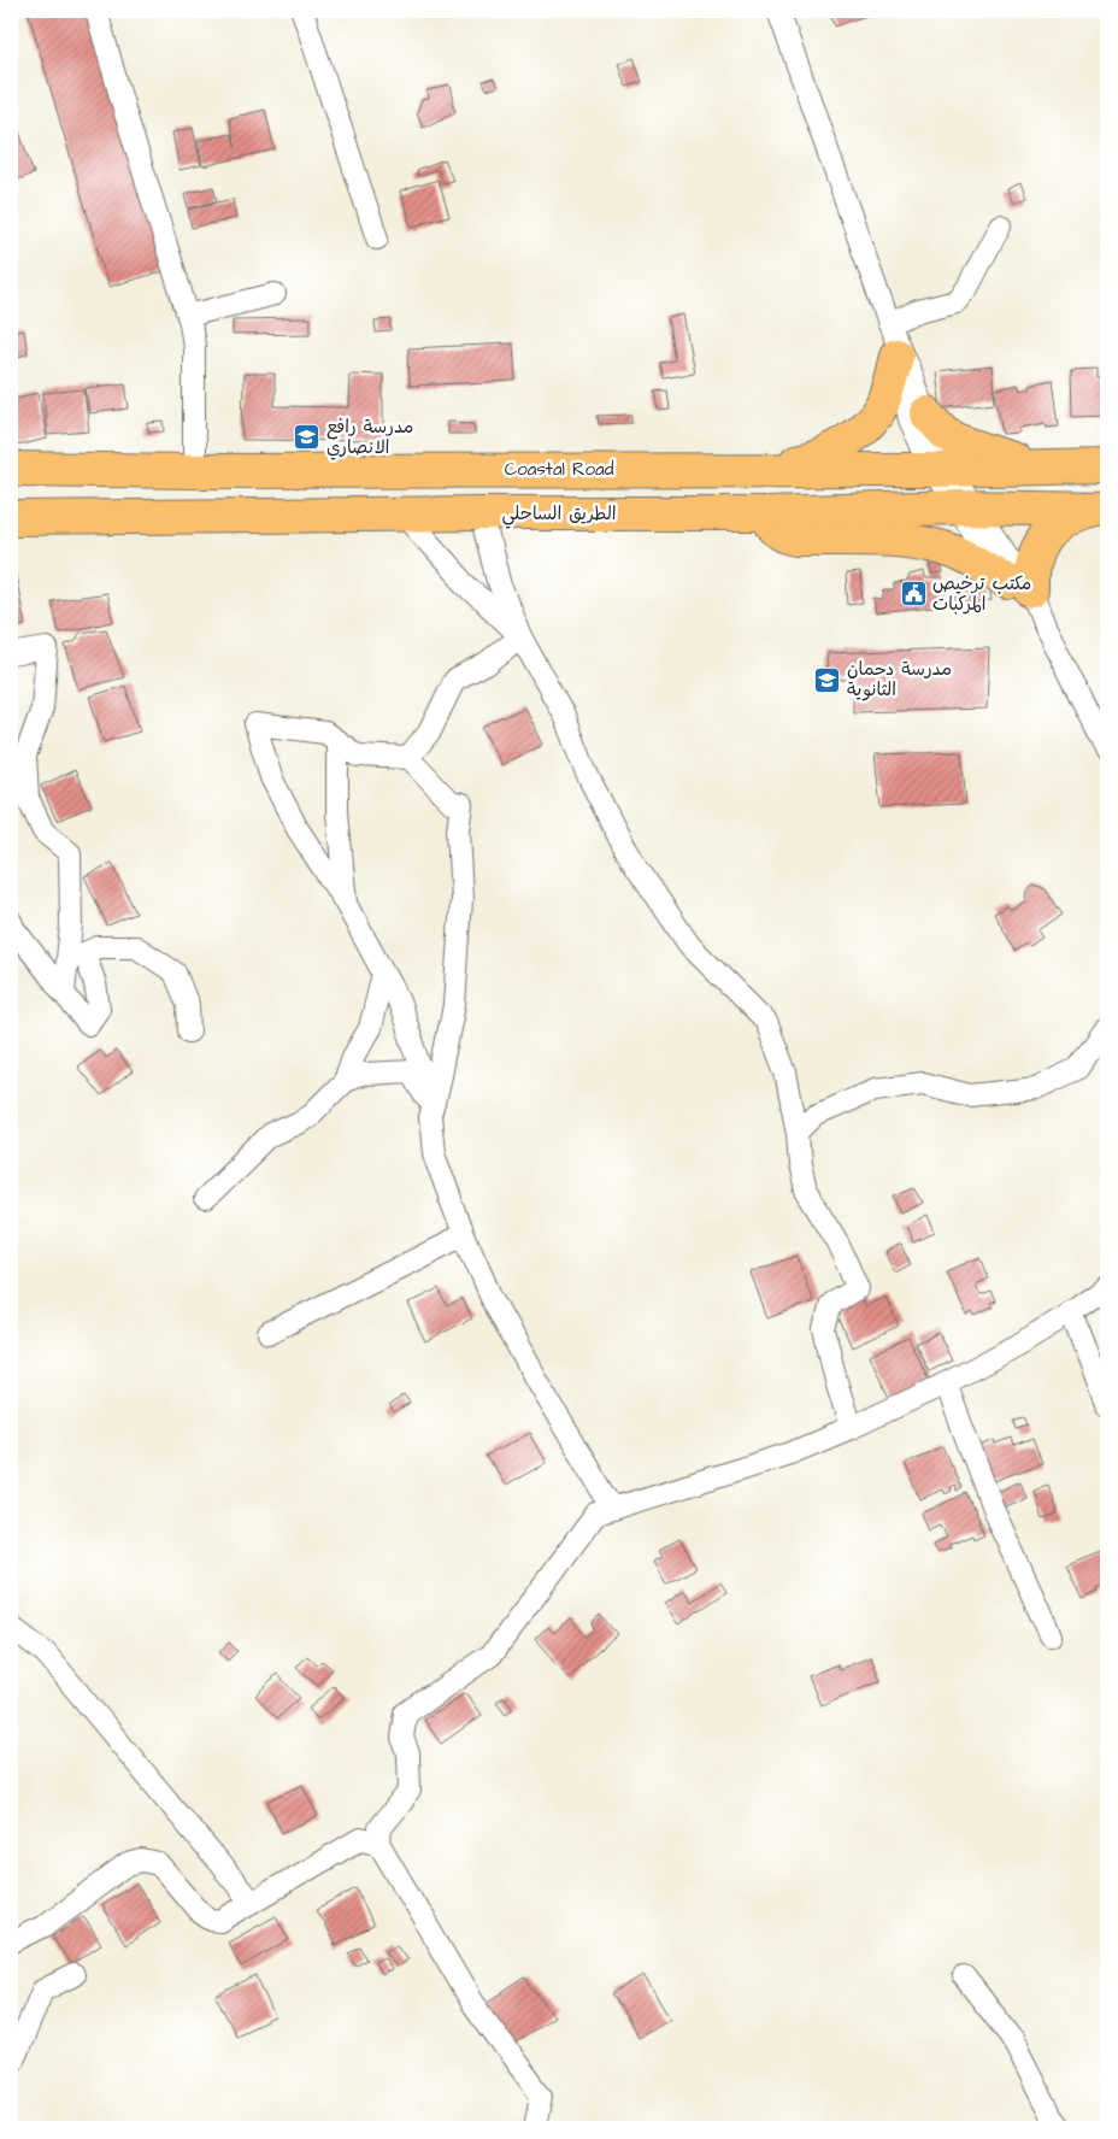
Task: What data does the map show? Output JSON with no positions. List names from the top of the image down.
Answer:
{
  "streets": {
    "highway": ["Coastal Road", "الطريق الساحلي"]
  },
  "places": {
    "school or university": ["مدرسة رافع الانصاري", "مدرسة دحمان الثانوية"],
    "public building": ["مكتب ترخيص المركبات"]
  }
}
